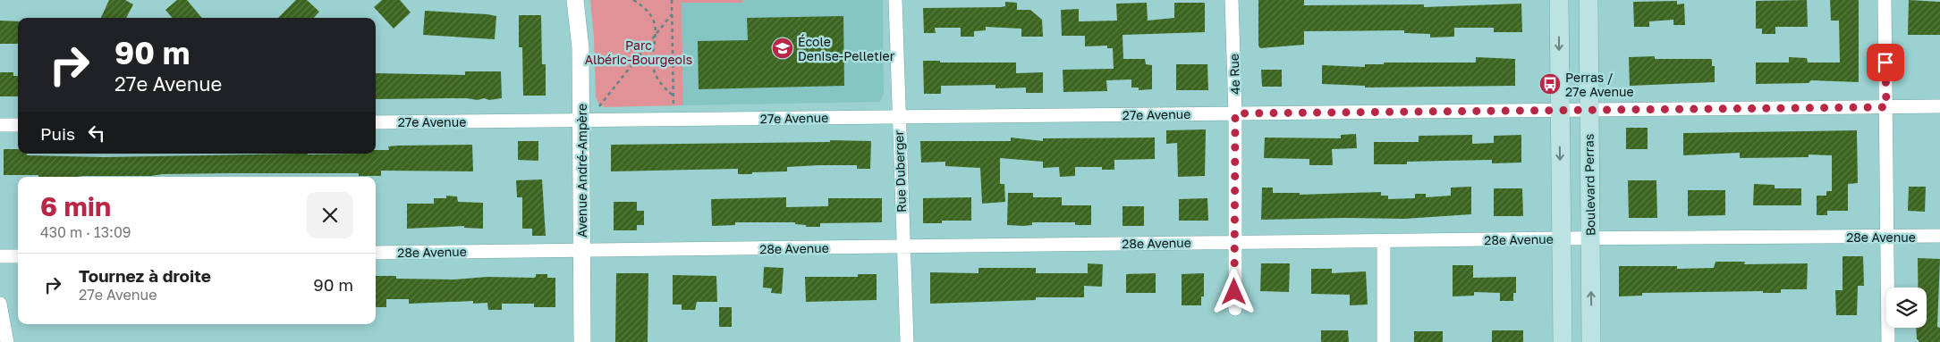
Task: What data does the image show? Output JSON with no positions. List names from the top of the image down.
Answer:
{
  "streets": {
    "main road": ["Boulevard Perras"],
    "street": [
      "4e Rue",
      "27e Avenue",
      "Avenue André-Ampère",
      "Rue Duberger",
      "28e Avenue"
    ]
  },
  "crossings": [
    ["4e Rue", "27e Avenue"],
    ["4e Rue", "28e Avenue"],
    ["27e Avenue", "Avenue André-Ampère"],
    ["27e Avenue", "Rue Duberger"],
    ["27e Avenue", "Boulevard Perras"],
    ["Avenue André-Ampère", "28e Avenue"],
    ["Rue Duberger", "28e Avenue"],
    ["Boulevard Perras", "28e Avenue"]
  ],
  "parks": ["Parc Albéric-Bourgeois"],
  "places": {
    "school or university": ["École Denise-Pelletier"],
    "bus stop": ["Perras / 27e Avenue"]
  },
  "page": {
    "turn": ["90 m", "27e Avenue"],
    "then": "Puis",
    "heading": ["6 min", "430 m · 13:09"],
    "list": [
      {
        "name": "Tournez à droite",
        "note": "27e Avenue",
        "value": "90 m"
      }
    ]
  }
}
